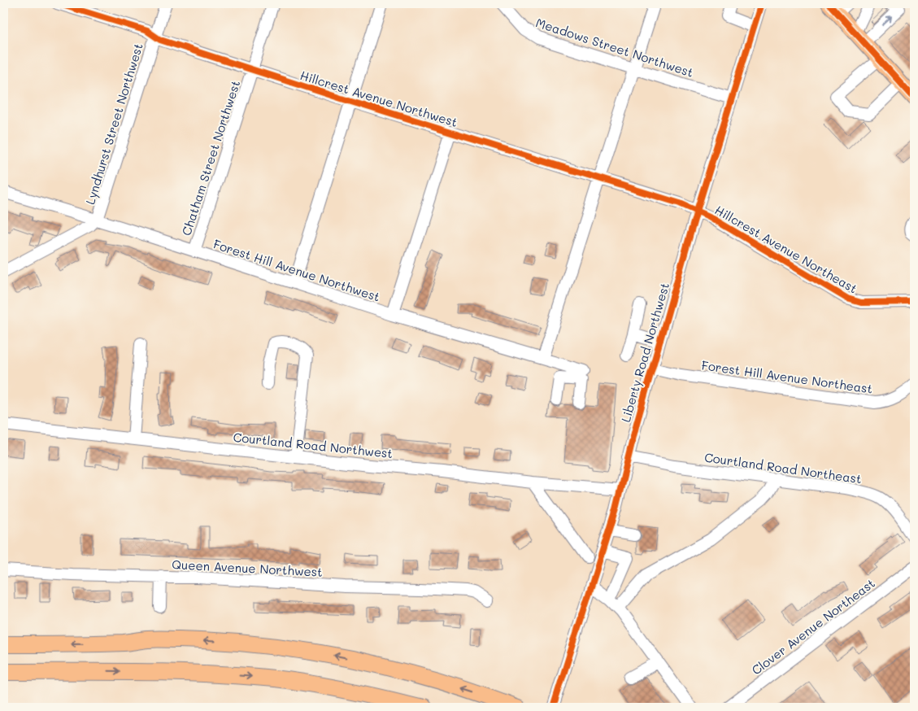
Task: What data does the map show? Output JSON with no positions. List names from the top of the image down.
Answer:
{
  "streets": {
    "street": [
      "Meadows Street Northwest",
      "Hillcrest Avenue Northwest",
      "Lyndhurst Street Northwest",
      "Chatham Street Northwest",
      "Hillcrest Avenue Northeast",
      "Forest Hill Avenue Northwest",
      "Liberty Road Northwest",
      "Forest Hill Avenue Northeast",
      "Courtland Road Northwest",
      "Courtland Road Northeast",
      "Queen Avenue Northwest",
      "Clover Avenue Northeast"
    ]
  },
  "crossings": [
    ["Meadows Street Northwest", "Liberty Road Northwest"],
    ["Hillcrest Avenue Northwest", "Lyndhurst Street Northwest"],
    ["Hillcrest Avenue Northwest", "Chatham Street Northwest"],
    ["Hillcrest Avenue Northwest", "Hillcrest Avenue Northeast"],
    ["Hillcrest Avenue Northwest", "Liberty Road Northwest"],
    ["Lyndhurst Street Northwest", "Forest Hill Avenue Northwest"],
    ["Chatham Street Northwest", "Forest Hill Avenue Northwest"],
    ["Hillcrest Avenue Northeast", "Liberty Road Northwest"],
    ["Liberty Road Northwest", "Forest Hill Avenue Northeast"],
    ["Liberty Road Northwest", "Courtland Road Northwest"],
    ["Liberty Road Northwest", "Courtland Road Northeast"]
  ]
}
